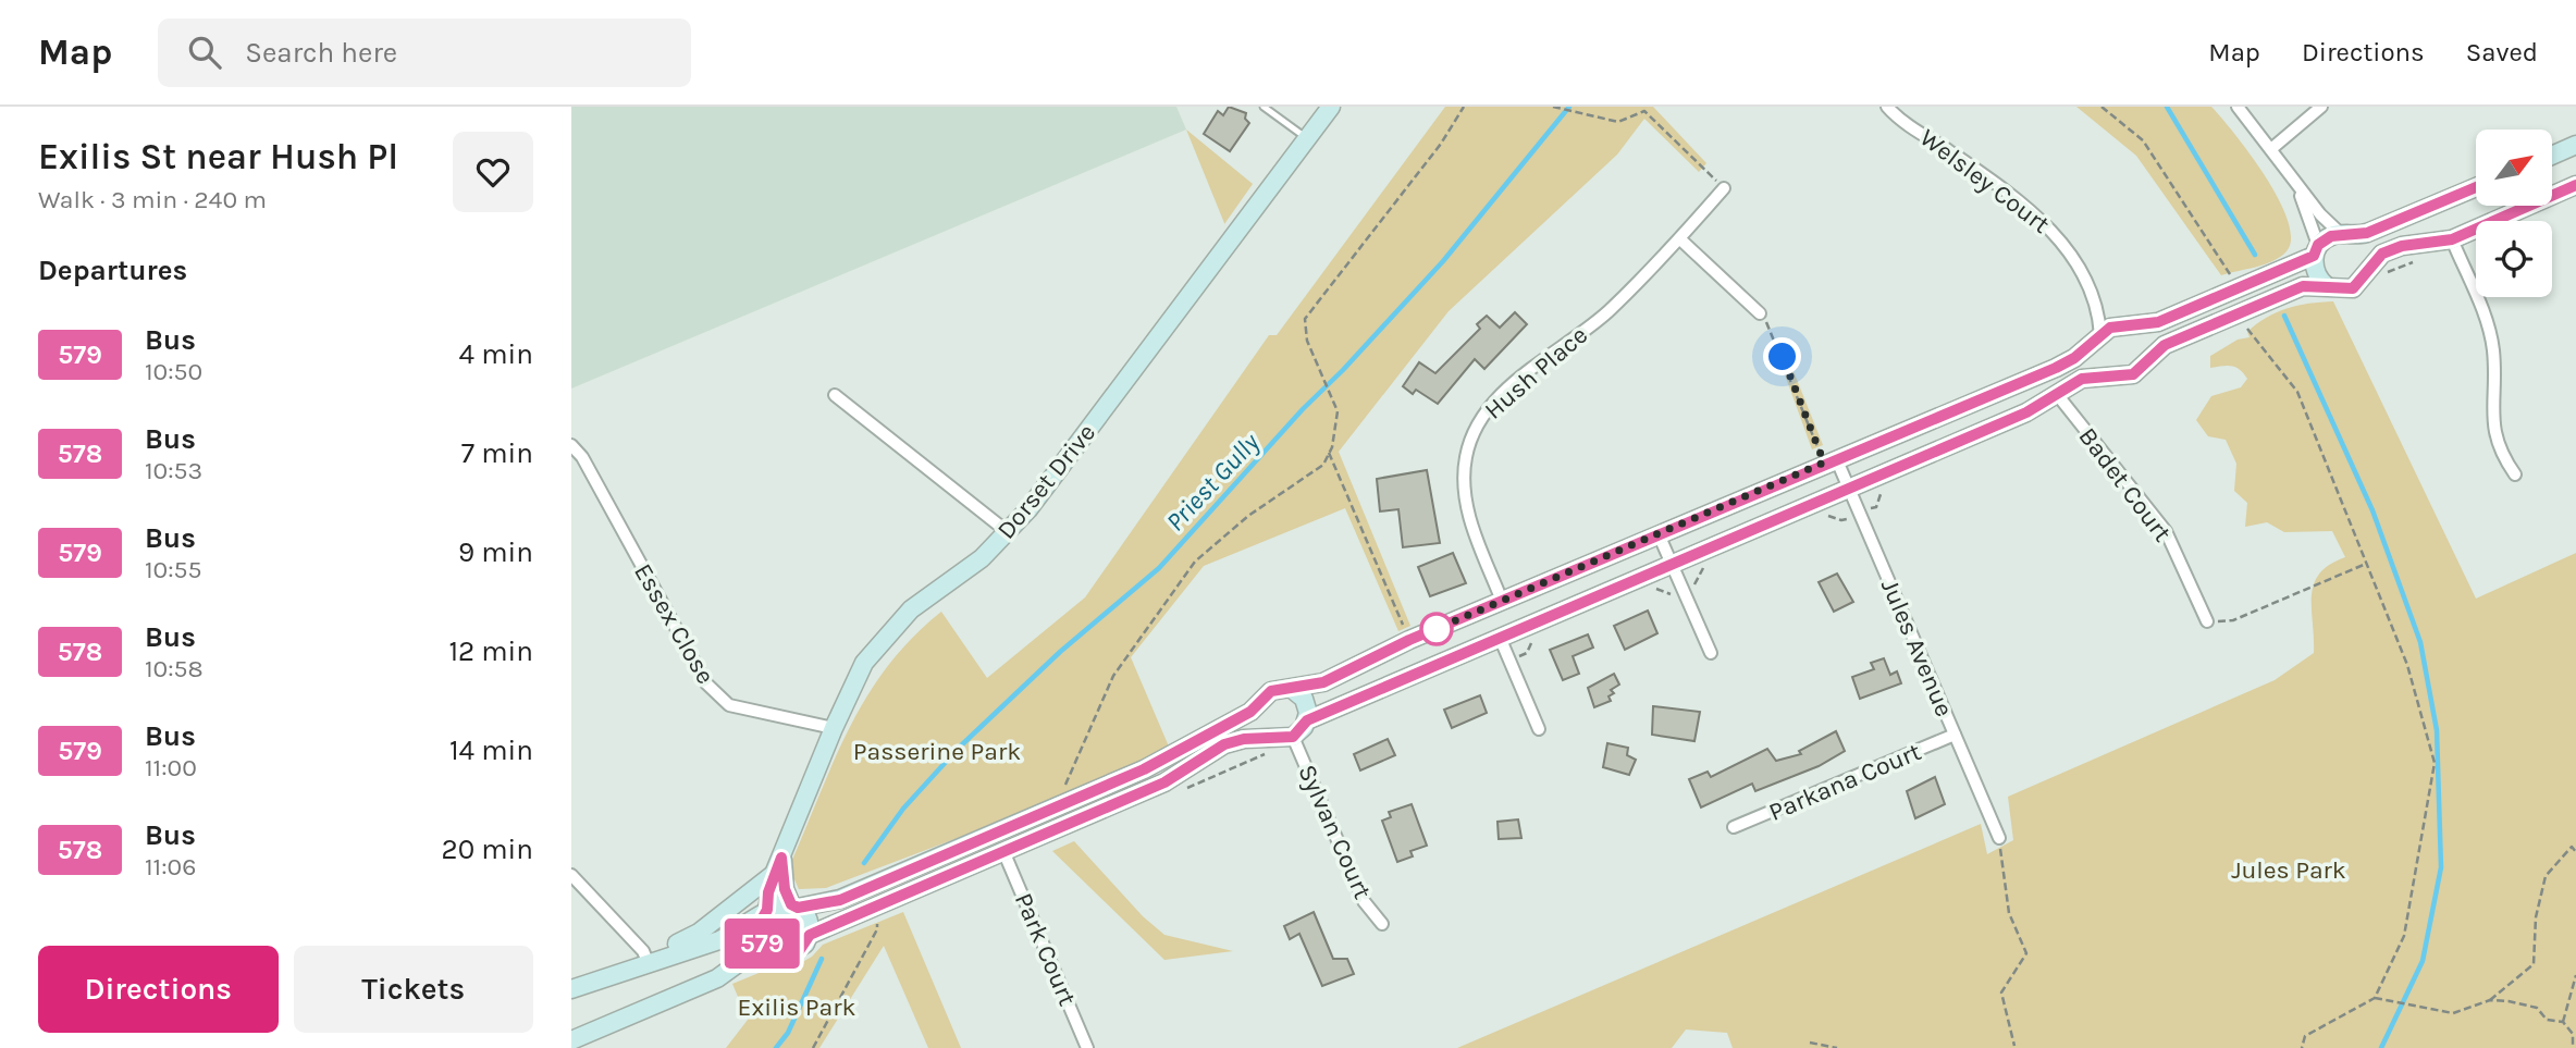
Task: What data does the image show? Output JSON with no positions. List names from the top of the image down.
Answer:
{
  "streets": {
    "street": [
      "Welsley Court",
      "Hush Place",
      "Dorset Drive",
      "Badet Court",
      "Essex Close",
      "Jules Avenue",
      "Parkana Court",
      "Sylvan Court",
      "Park Court"
    ]
  },
  "crossings": [
    ["Dorset Drive", "Essex Close"],
    ["Jules Avenue", "Parkana Court"]
  ],
  "water": ["Priest Gully"],
  "parks": ["Passerine Park", "Jules Park", "Exilis Park"],
  "lines": ["bus line 579"],
  "north": "top right",
  "page": {
    "header": "Map",
    "search": "Search here",
    "nav": ["Map", "Directions", "Saved"],
    "heading": [
      ["Exilis St near Hush Pl", "Walk · 3 min · 240 m"],
      "Departures"
    ],
    "on_map": "579",
    "list": [
      {
        "mark": "579",
        "name": "Bus",
        "note": "10:50",
        "value": "4 min"
      },
      {
        "mark": "578",
        "name": "Bus",
        "note": "10:53",
        "value": "7 min"
      },
      {
        "mark": "579",
        "name": "Bus",
        "note": "10:55",
        "value": "9 min"
      },
      {
        "mark": "578",
        "name": "Bus",
        "note": "10:58",
        "value": "12 min"
      },
      {
        "mark": "579",
        "name": "Bus",
        "note": "11:00",
        "value": "14 min"
      },
      {
        "mark": "578",
        "name": "Bus",
        "note": "11:06",
        "value": "20 min"
      }
    ],
    "buttons": ["Directions", "Tickets"]
  }
}
